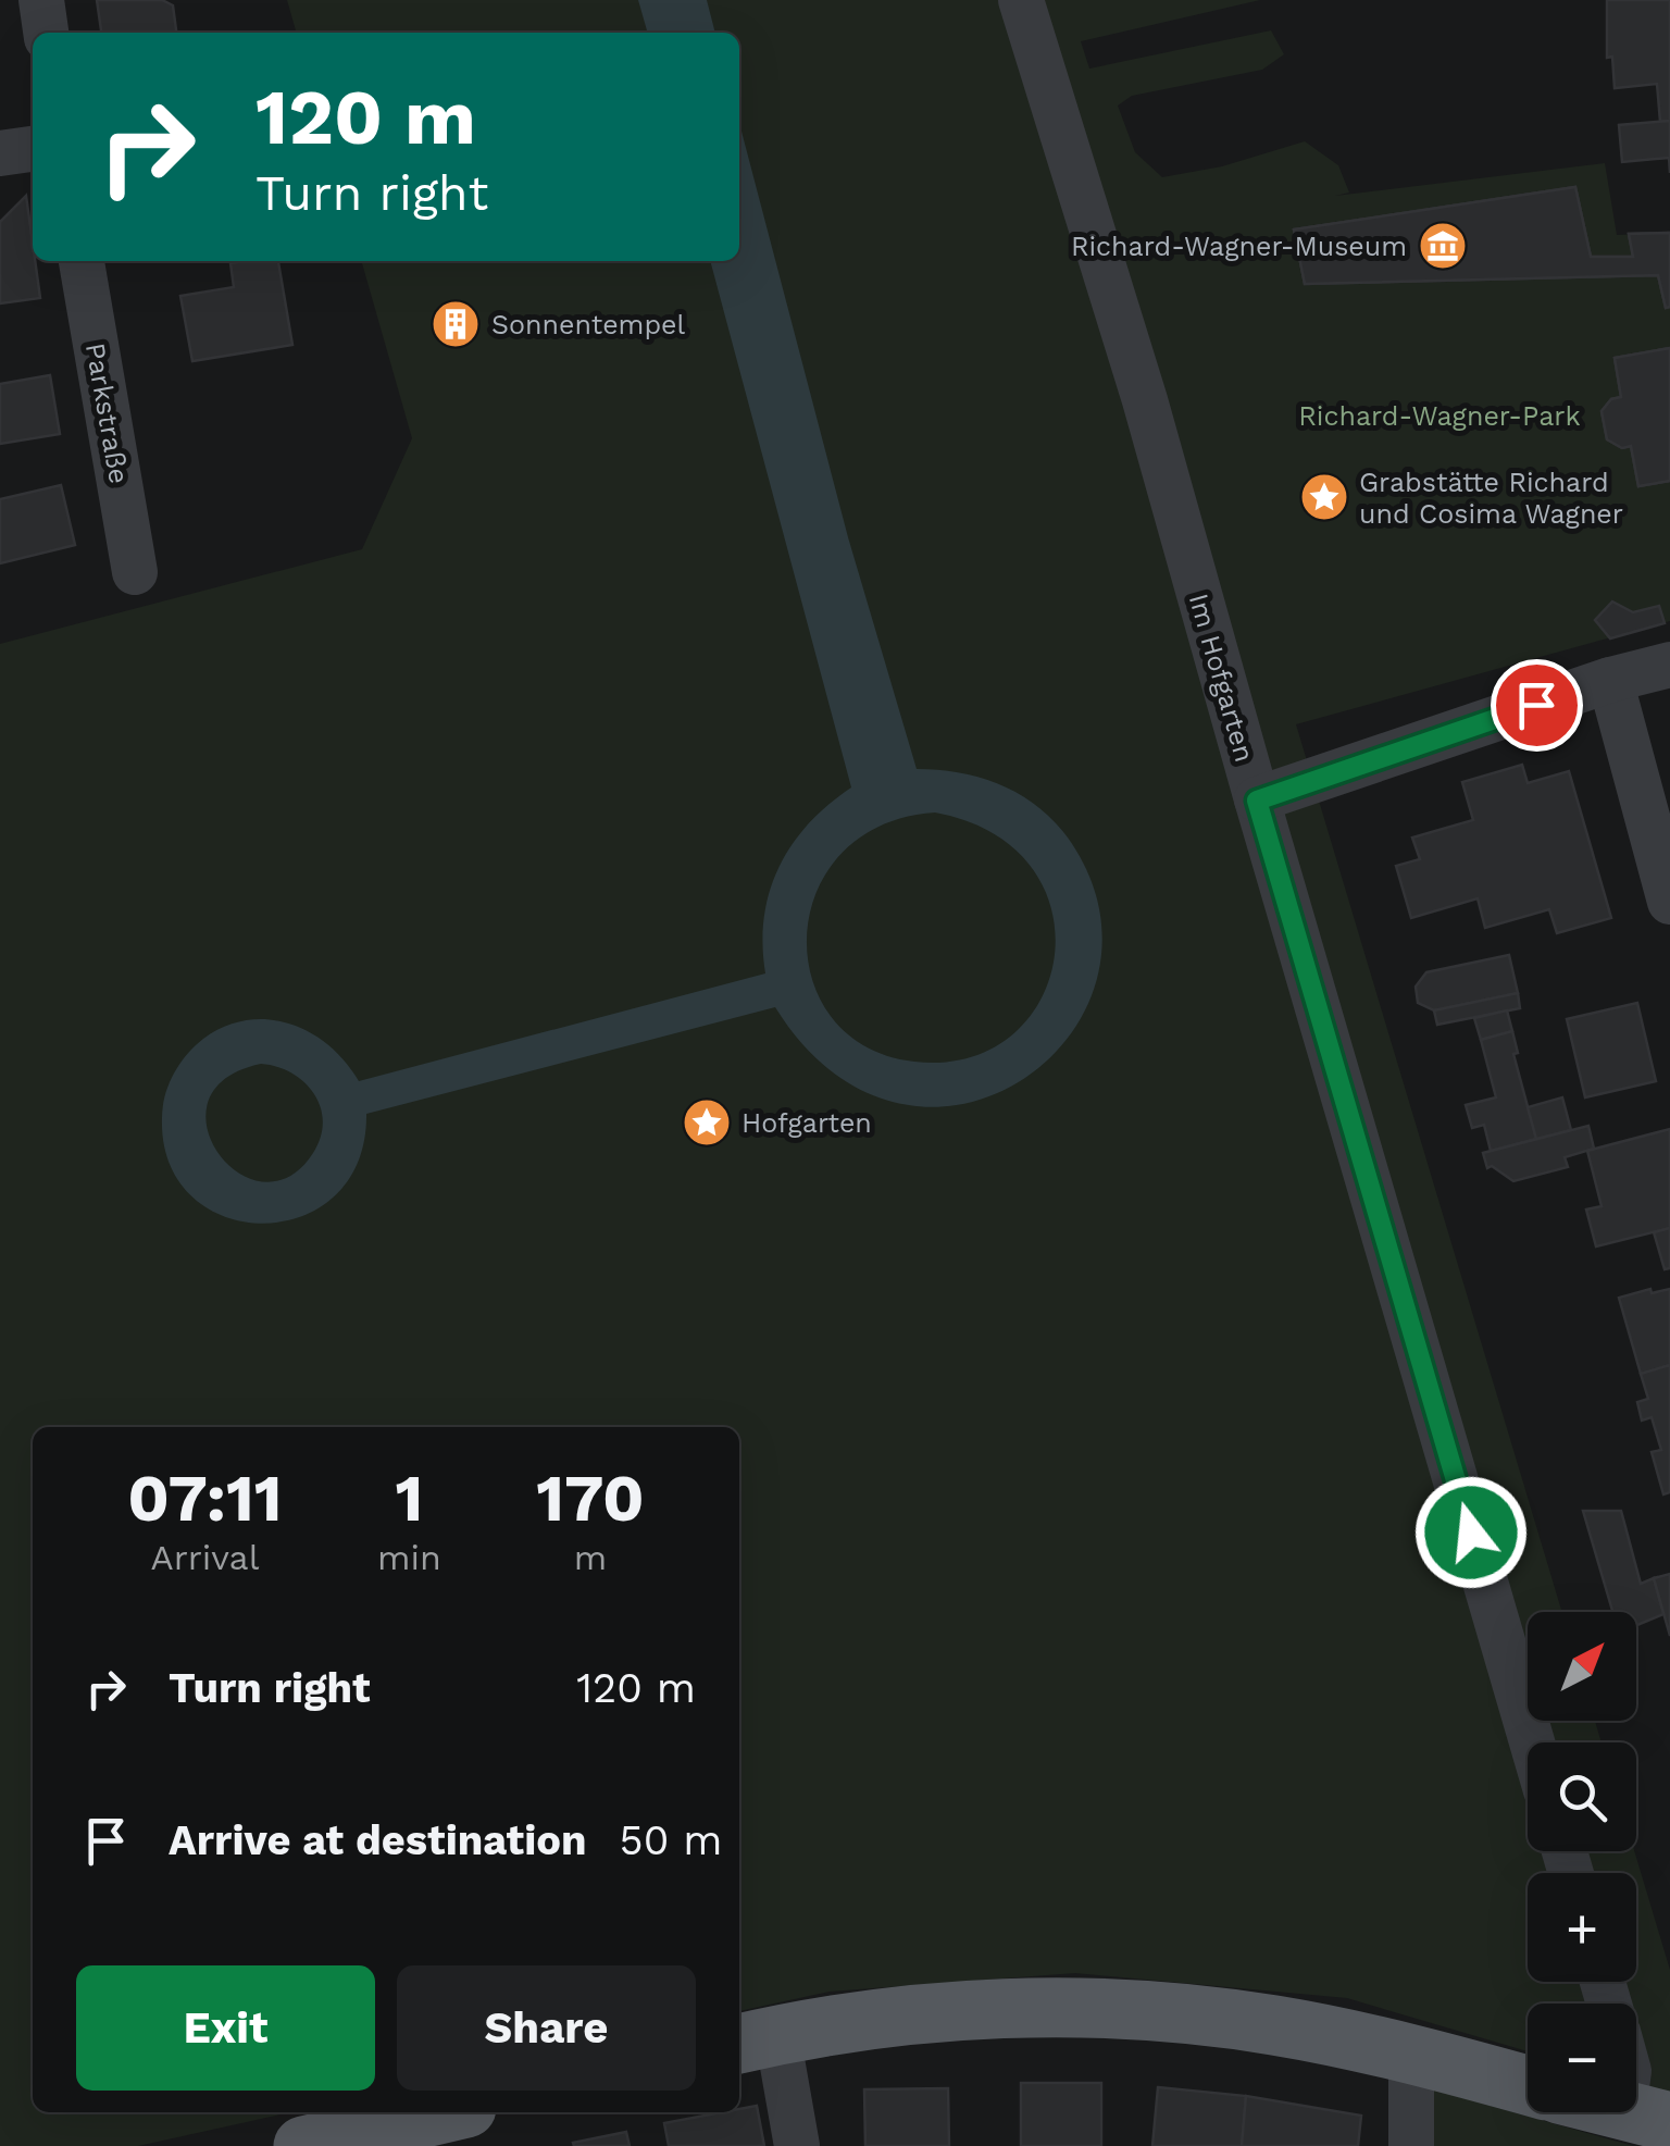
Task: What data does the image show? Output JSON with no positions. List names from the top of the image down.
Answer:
{
  "streets": {
    "street": ["Parkstraße", "Im Hofgarten"]
  },
  "parks": ["Richard-Wagner-Park"],
  "places": {
    "museum": ["Richard-Wagner-Museum"],
    "building": ["Sonnentempel"],
    "place": ["Grabstätte Richard und Cosima Wagner", "Hofgarten"]
  },
  "north": "top right",
  "page": {
    "turn": ["120 m", "Turn right"],
    "eta": [
      "07:11",
      "Arrival",
      "1",
      "min",
      "170",
      "m"
    ],
    "map_buttons": ["+", "−"],
    "list": [
      {
        "name": "Turn right",
        "value": "120 m"
      },
      {
        "name": "Arrive at destination",
        "value": "50 m"
      }
    ],
    "buttons": ["Exit", "Share"]
  }
}
